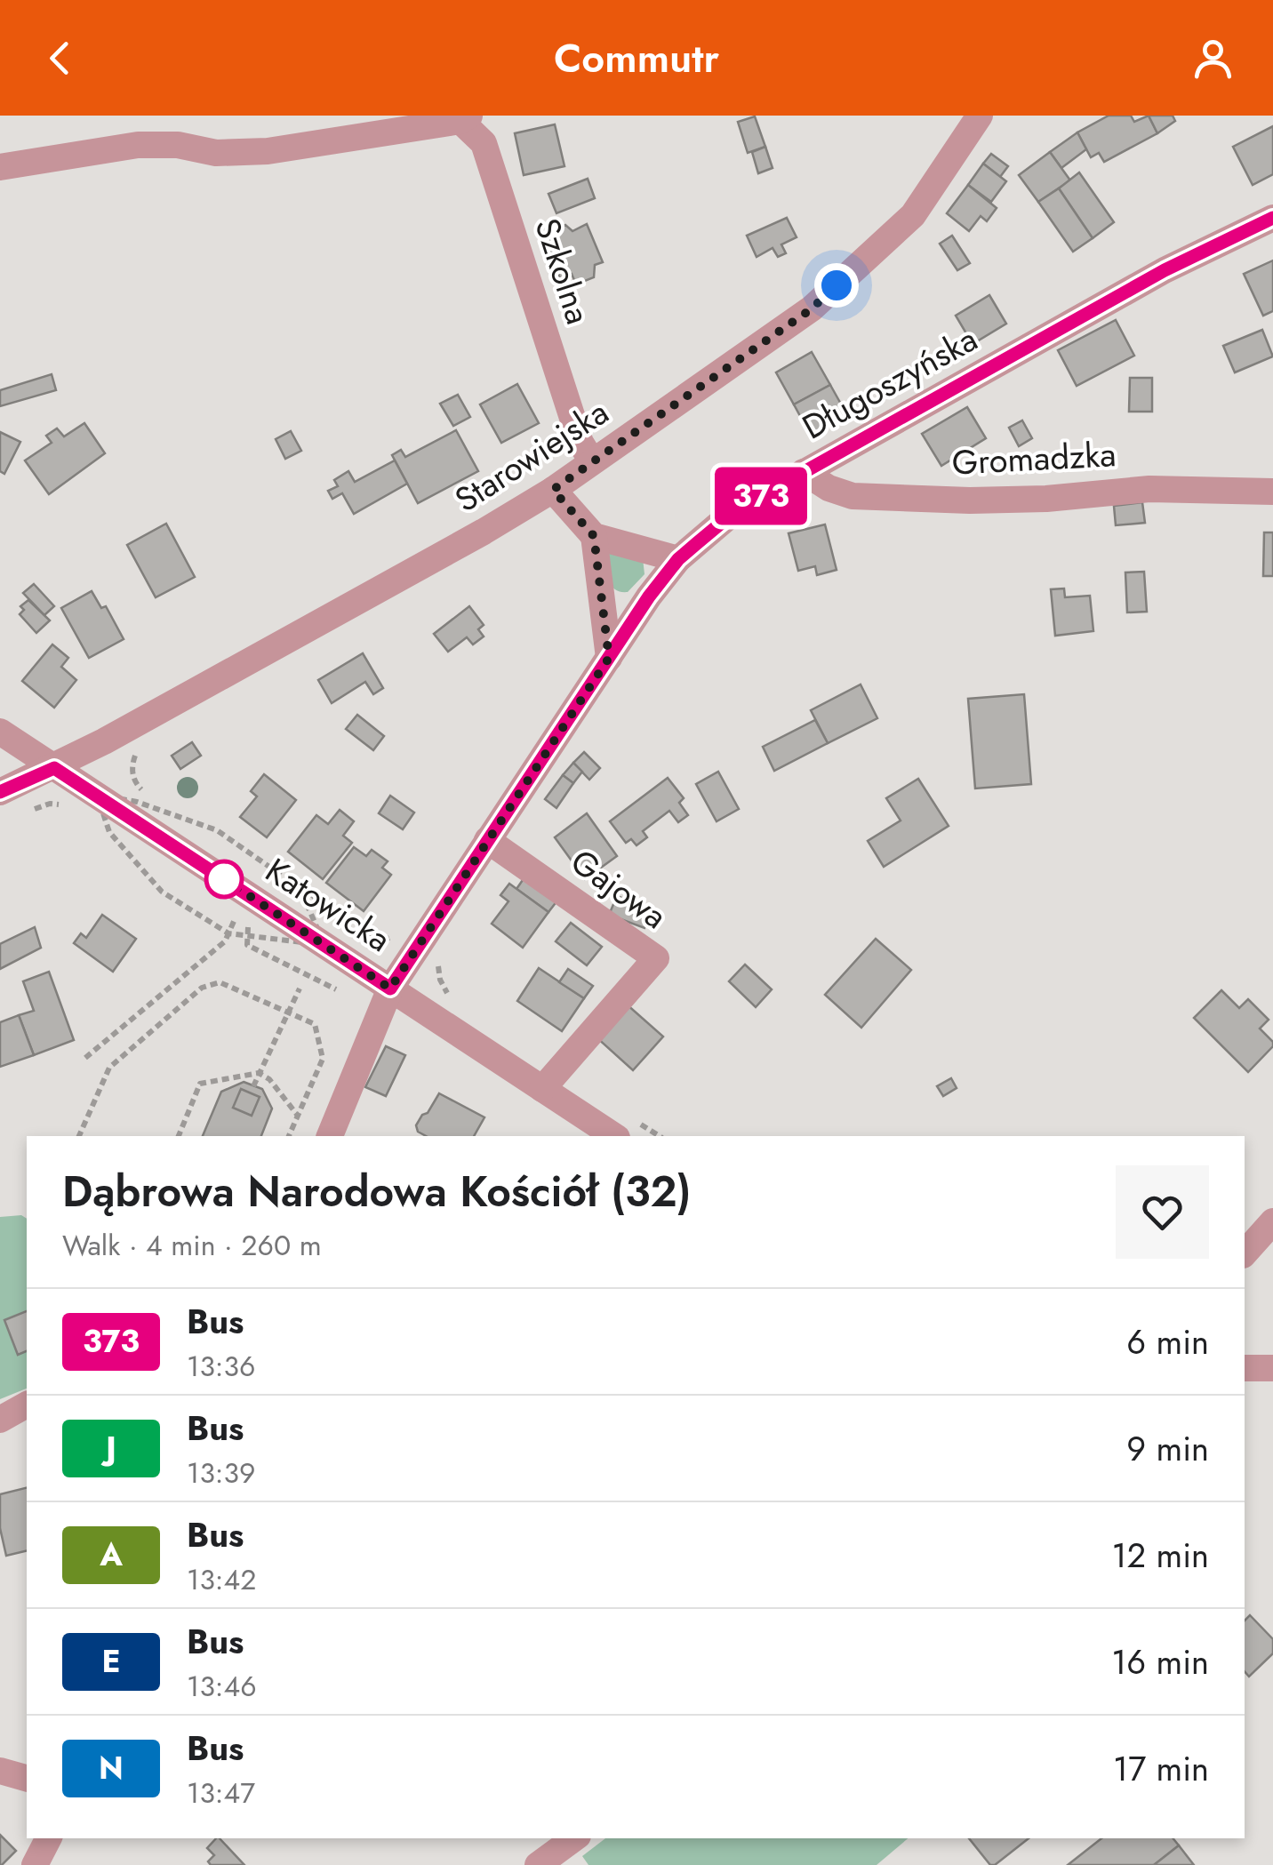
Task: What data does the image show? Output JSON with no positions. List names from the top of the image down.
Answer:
{
  "streets": {
    "street": [
      "Szkolna",
      "Długoszyńska",
      "Starowiejska",
      "Gromadzka",
      "Gajowa",
      "Katowicka"
    ]
  },
  "crossings": [
    ["Szkolna", "Starowiejska"],
    ["Długoszyńska", "Gromadzka"],
    ["Długoszyńska", "Gajowa"],
    ["Długoszyńska", "Katowicka"],
    ["Starowiejska", "Katowicka"],
    ["Gajowa", "Katowicka"]
  ],
  "lines": ["bus line 373"],
  "page": {
    "header": "Commutr",
    "on_map": "373",
    "heading": ["Dąbrowa Narodowa Kościół (32)", "Walk · 4 min · 260 m"],
    "list": [
      {
        "mark": "373",
        "name": "Bus",
        "note": "13:36",
        "value": "6 min"
      },
      {
        "mark": "J",
        "name": "Bus",
        "note": "13:39",
        "value": "9 min"
      },
      {
        "mark": "A",
        "name": "Bus",
        "note": "13:42",
        "value": "12 min"
      },
      {
        "mark": "E",
        "name": "Bus",
        "note": "13:46",
        "value": "16 min"
      },
      {
        "mark": "N",
        "name": "Bus",
        "note": "13:47",
        "value": "17 min"
      }
    ]
  }
}
